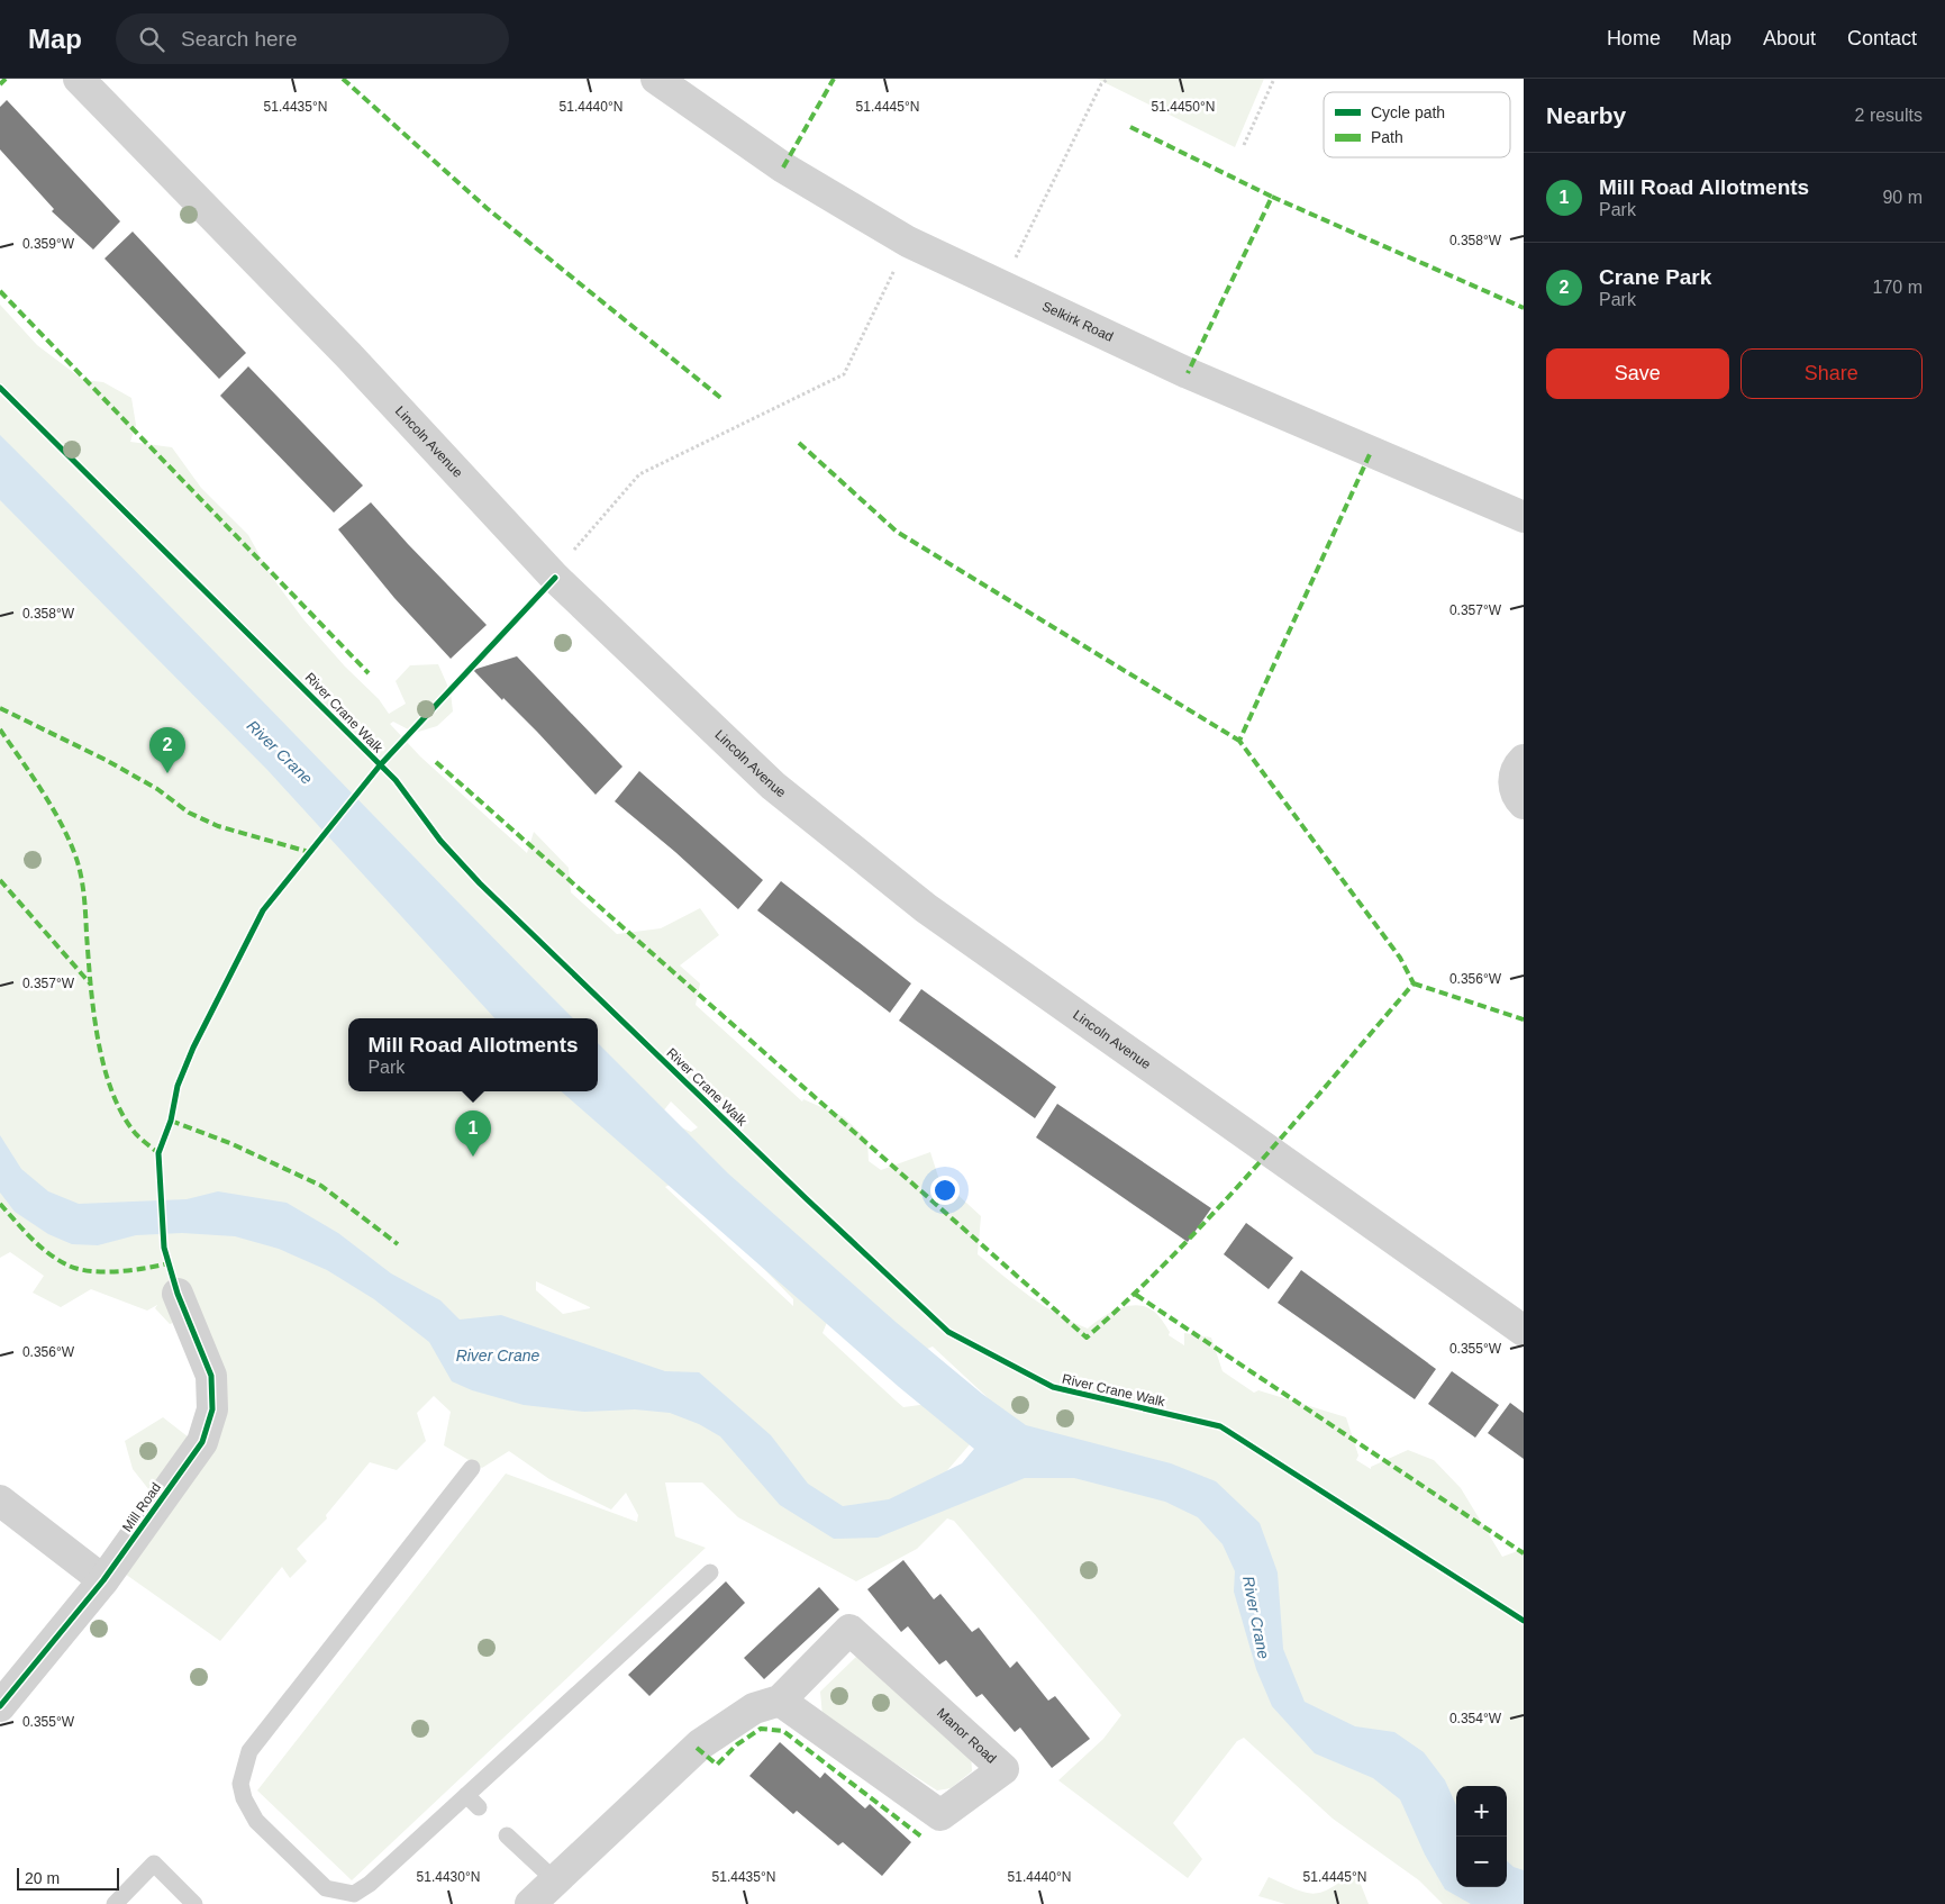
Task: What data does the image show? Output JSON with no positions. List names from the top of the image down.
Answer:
{
  "streets": {
    "street": [
      "Selkirk Road",
      "Lincoln Avenue",
      "Mill Road",
      "Manor Road"
    ],
    "cycle path": ["River Crane Walk"]
  },
  "water": ["River Crane"],
  "legend": ["Cycle path", "Path"],
  "scale_bar": "20 m",
  "page": {
    "header": "Map",
    "search": "Search here",
    "nav": [
      "Home",
      "Map",
      "About",
      "Contact"
    ],
    "heading": ["Nearby", "2 results"],
    "list": [
      {
        "mark": "1",
        "name": "Mill Road Allotments",
        "note": "Park",
        "value": "90 m"
      },
      {
        "mark": "2",
        "name": "Crane Park",
        "note": "Park",
        "value": "170 m"
      }
    ],
    "buttons": ["Save", "Share"],
    "pins": ["2", "1"],
    "popup": ["Mill Road Allotments", "Park"],
    "map_buttons": ["+", "−"],
    "scale": "20 m"
  },
  "coordinates": [
    "51.4435°N",
    "51.4440°N",
    "51.4445°N",
    "51.4450°N",
    "0.358°W",
    "0.359°W",
    "0.357°W",
    "0.356°W",
    "0.355°W",
    "0.354°W",
    "51.4430°N"
  ]
}
